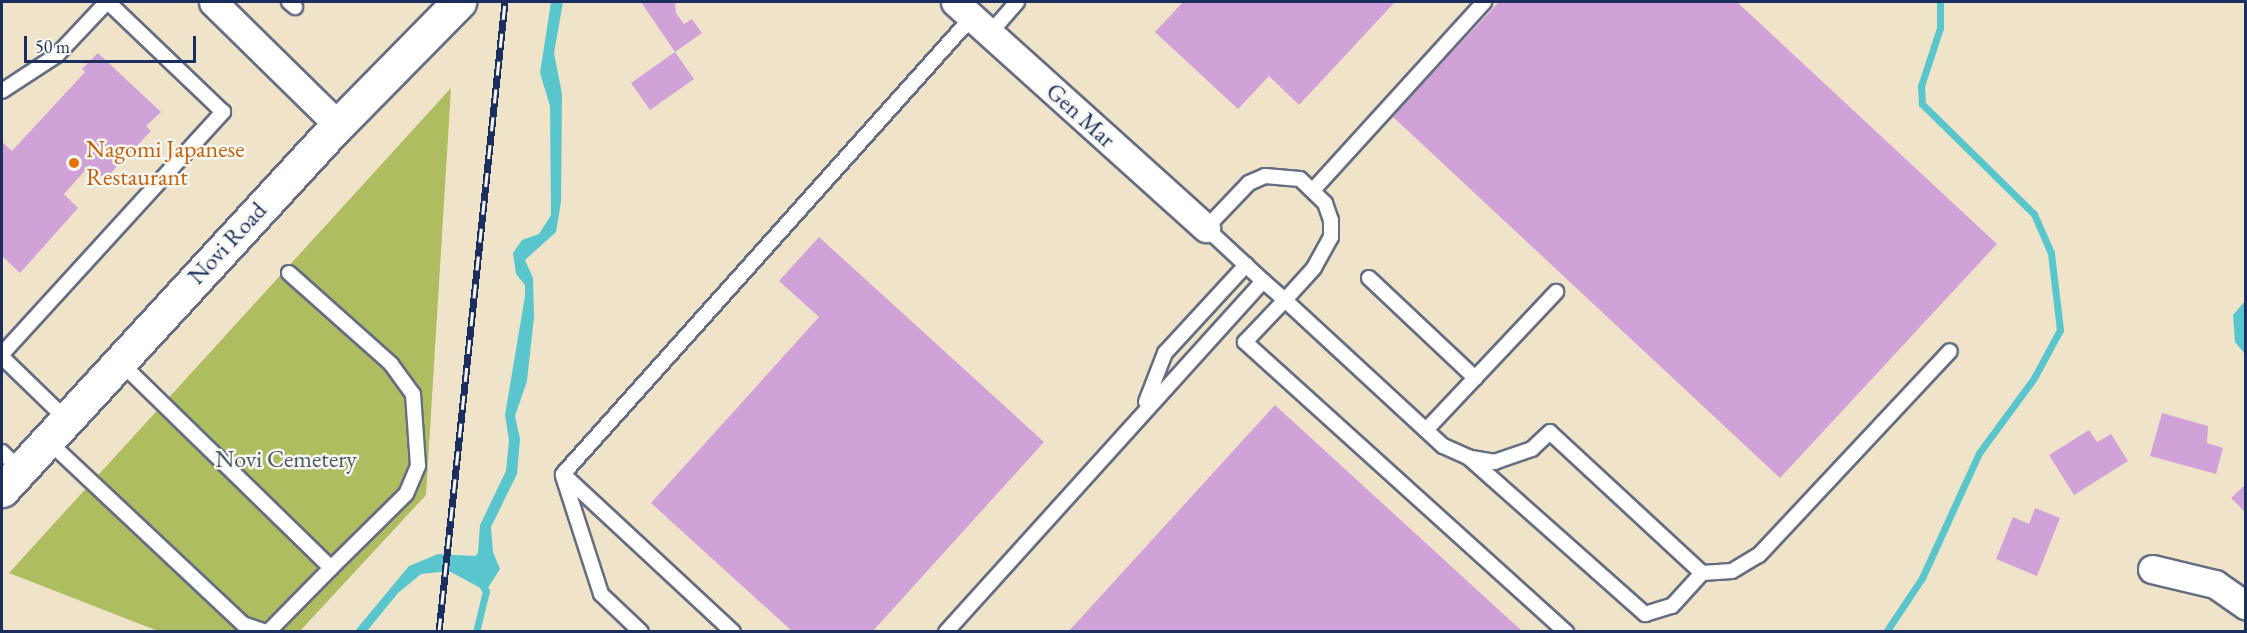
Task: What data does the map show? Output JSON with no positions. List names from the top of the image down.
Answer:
{
  "streets": {
    "main road": ["Novi Road"],
    "street": ["Gen Mar"]
  },
  "parks": ["Novi Cemetery"],
  "places": ["Nagomi Japanese Restaurant"],
  "scale_bar": "50 m"
}
